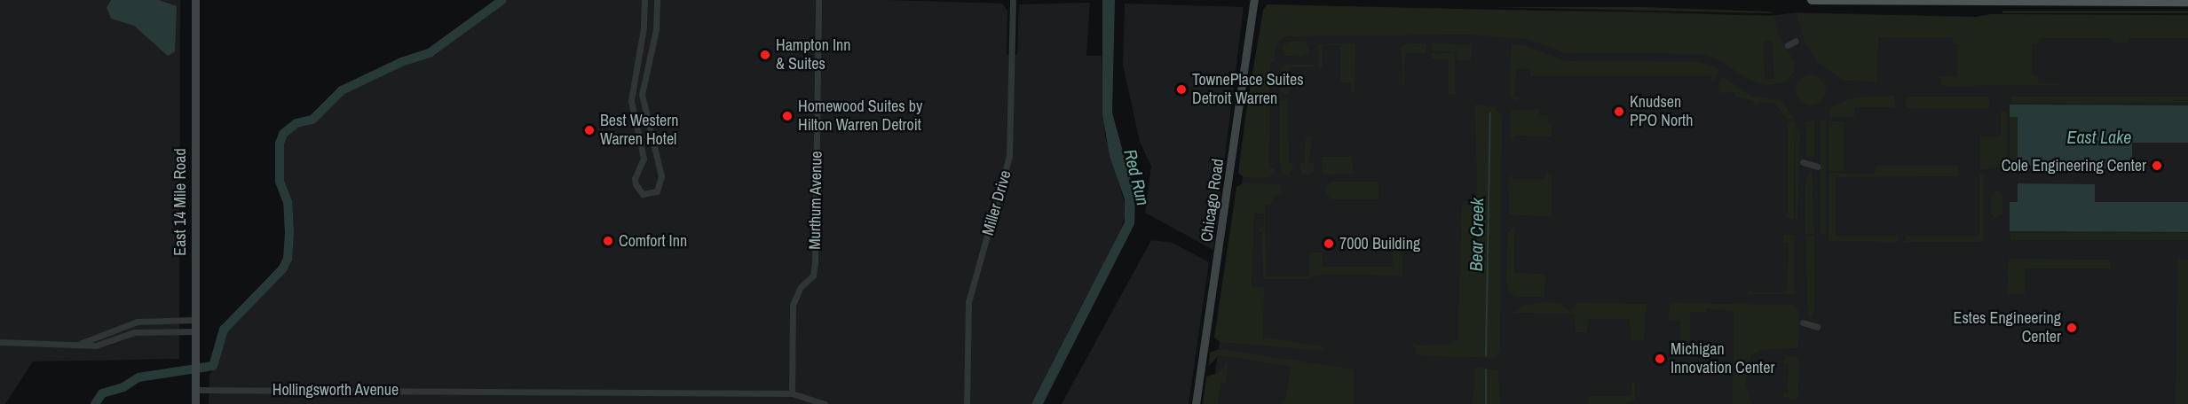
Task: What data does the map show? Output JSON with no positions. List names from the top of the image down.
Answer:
{
  "streets": {
    "main road": ["Chicago Road", "East 14 Mile Road"],
    "street": ["Murthum Avenue", "Miller Drive", "Hollingsworth Avenue"]
  },
  "crossings": [
    ["Murthum Avenue", "Hollingsworth Avenue"],
    ["East 14 Mile Road", "Hollingsworth Avenue"]
  ],
  "water": ["East Lake", "Red Run", "Bear Creek"],
  "places": [
    "Hampton Inn & Suites",
    "TownePlace Suites Detroit Warren",
    "Knudsen PPO North",
    "Homewood Suites by Hilton Warren Detroit",
    "Best Western Warren Hotel",
    "Cole Engineering Center",
    "Comfort Inn",
    "7000 Building",
    "Estes Engineering Center",
    "Michigan Innovation Center"
  ]
}
